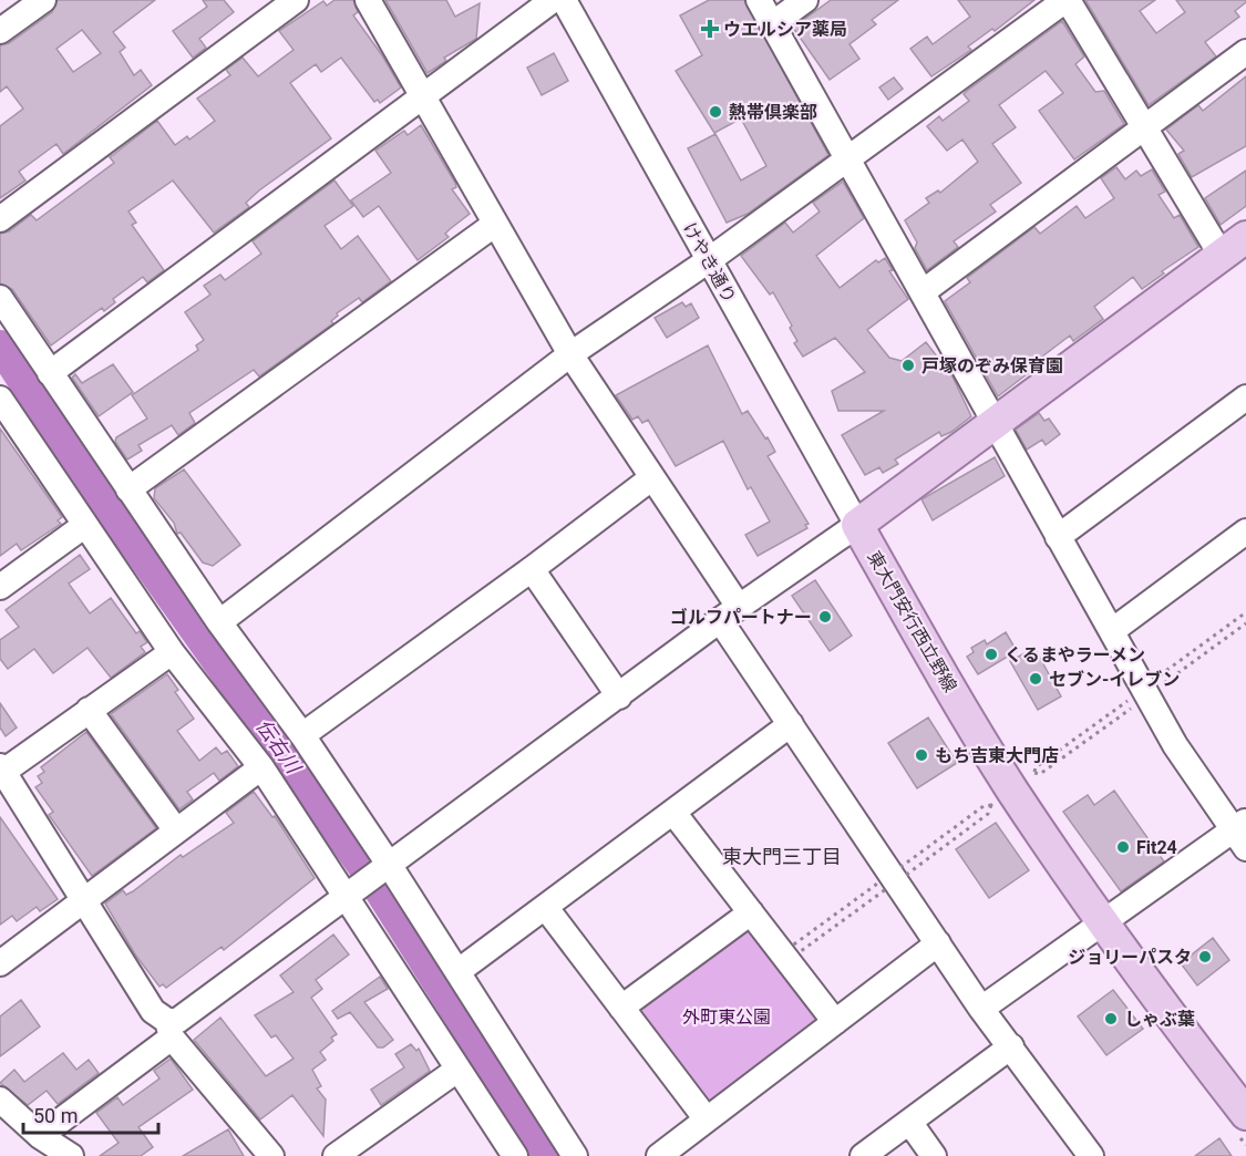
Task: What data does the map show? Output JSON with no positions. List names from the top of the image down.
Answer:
{
  "streets": {
    "main road": ["東大門安行西立野線"],
    "street": ["けやき通り"]
  },
  "crossings": [
    ["けやき通り", "東大門安行西立野線"]
  ],
  "districts": ["東大門三丁目"],
  "water": ["伝右川"],
  "parks": ["外町東公園"],
  "places": {
    "health": ["ウエルシア薬局"],
    "other": [
      "熱帯倶楽部",
      "戸塚のぞみ保育園",
      "ゴルフパートナー",
      "くるまやラーメン",
      "セブン-イレブン",
      "もち吉東大門店",
      "Fit24",
      "ジョリーパスタ",
      "しゃぶ葉"
    ]
  },
  "scale_bar": "50 m"
}
